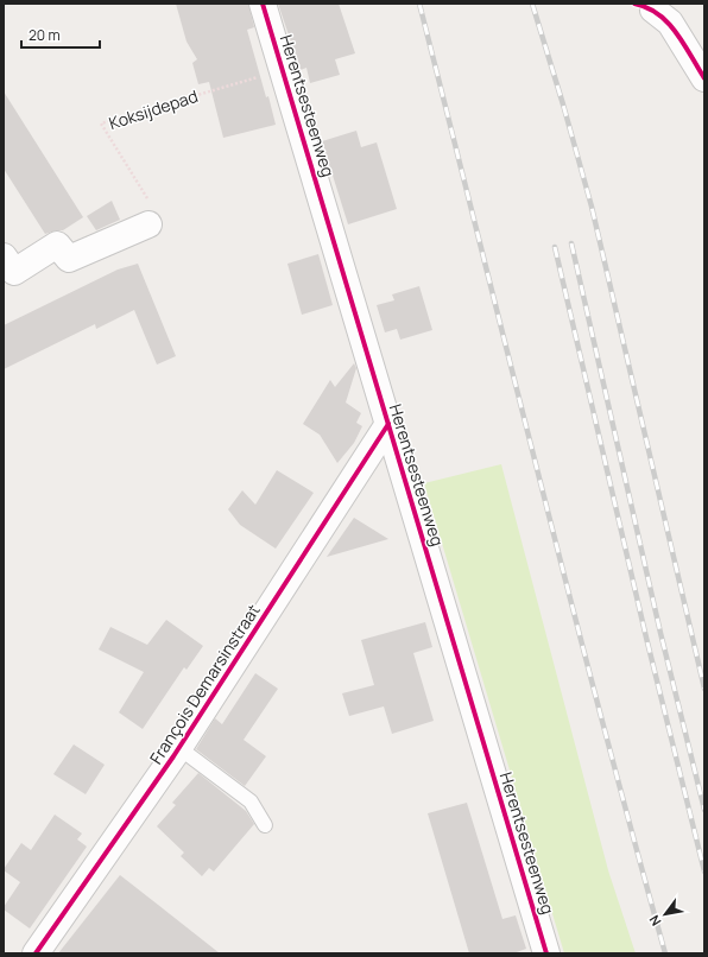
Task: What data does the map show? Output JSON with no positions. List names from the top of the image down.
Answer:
{
  "streets": {
    "street": ["Herentsesteenweg", "François Demarsinstraat"],
    "path": ["Koksijdepad"]
  },
  "crossings": [
    ["Herentsesteenweg", "Koksijdepad"],
    ["Herentsesteenweg", "François Demarsinstraat"]
  ],
  "scale_bar": "20 m",
  "north": "bottom left"
}
